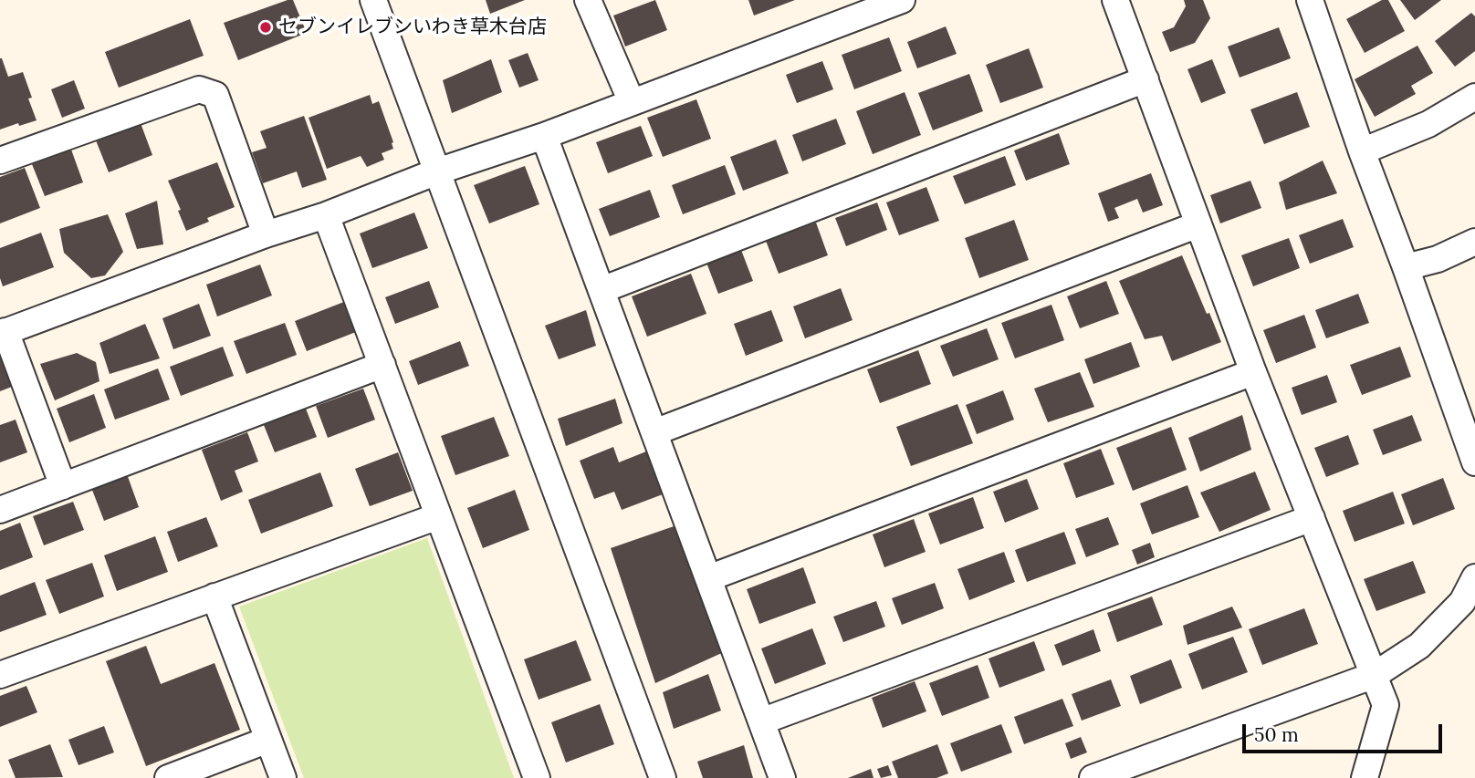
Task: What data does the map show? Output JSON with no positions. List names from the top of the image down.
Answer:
{
  "places": ["セブンイレブンいわき草木台店"],
  "scale_bar": "50 m"
}
